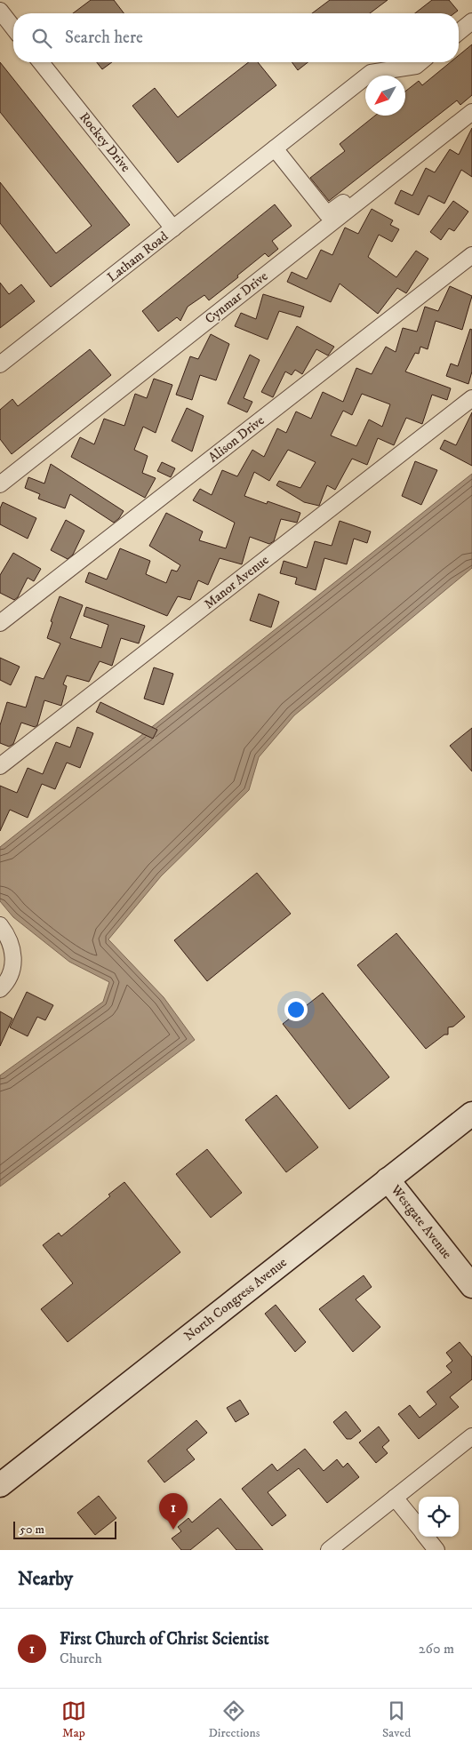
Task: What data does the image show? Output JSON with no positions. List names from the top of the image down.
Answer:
{
  "streets": {
    "street": [
      "Rockey Drive",
      "Latham Road",
      "Cynmar Drive",
      "Alison Drive",
      "Manor Avenue",
      "Westgate Avenue",
      "North Congress Avenue"
    ]
  },
  "crossings": [
    ["Rockey Drive", "Latham Road"],
    ["Westgate Avenue", "North Congress Avenue"]
  ],
  "scale_bar": "50 m",
  "north": "bottom left",
  "page": {
    "search": "Search here",
    "pins": "1",
    "scale": "50 m",
    "heading": "Nearby",
    "list": [
      {
        "mark": "1",
        "name": "First Church of Christ Scientist",
        "note": "Church",
        "value": "260 m"
      }
    ],
    "nav": ["Map", "Directions", "Saved"]
  }
}
